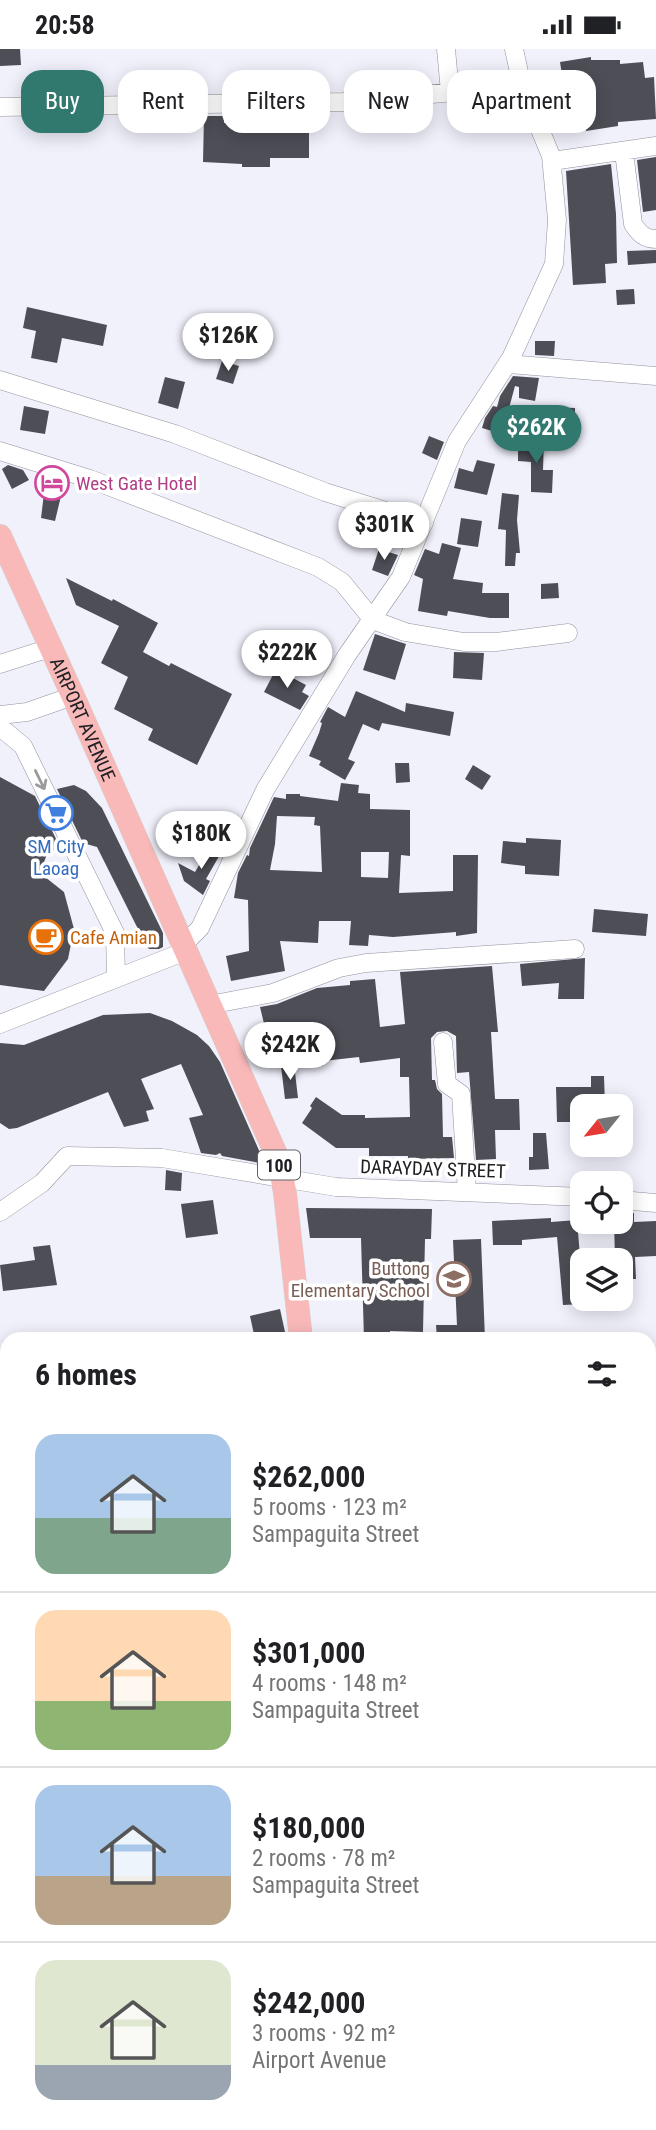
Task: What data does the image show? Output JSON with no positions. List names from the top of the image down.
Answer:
{
  "streets": {
    "main road": ["AIRPORT AVENUE", "100"],
    "street": ["DARAYDAY STREET"]
  },
  "crossings": [
    ["AIRPORT AVENUE", "DARAYDAY STREET"]
  ],
  "places": {
    "hotel": ["West Gate Hotel"],
    "supermarket": ["SM City Laoag"],
    "cafe": ["Cafe Amian"],
    "school or university": ["Buttong Elementary School"]
  },
  "north": "bottom left",
  "page": {
    "status": "20:58",
    "chip": [
      "Buy",
      "Rent",
      "Filters",
      "New",
      "Apartment"
    ],
    "price": [
      "$126K",
      "$262K",
      "$301K",
      "$222K",
      "$180K",
      "$242K"
    ],
    "heading": "6 homes",
    "list": [
      {
        "name": "$262,000",
        "note": "5 rooms · 123 m² · Sampaguita Street"
      },
      {
        "name": "$301,000",
        "note": "4 rooms · 148 m² · Sampaguita Street"
      },
      {
        "name": "$180,000",
        "note": "2 rooms · 78 m² · Sampaguita Street"
      },
      {
        "name": "$242,000",
        "note": "3 rooms · 92 m² · Airport Avenue"
      }
    ]
  }
}
